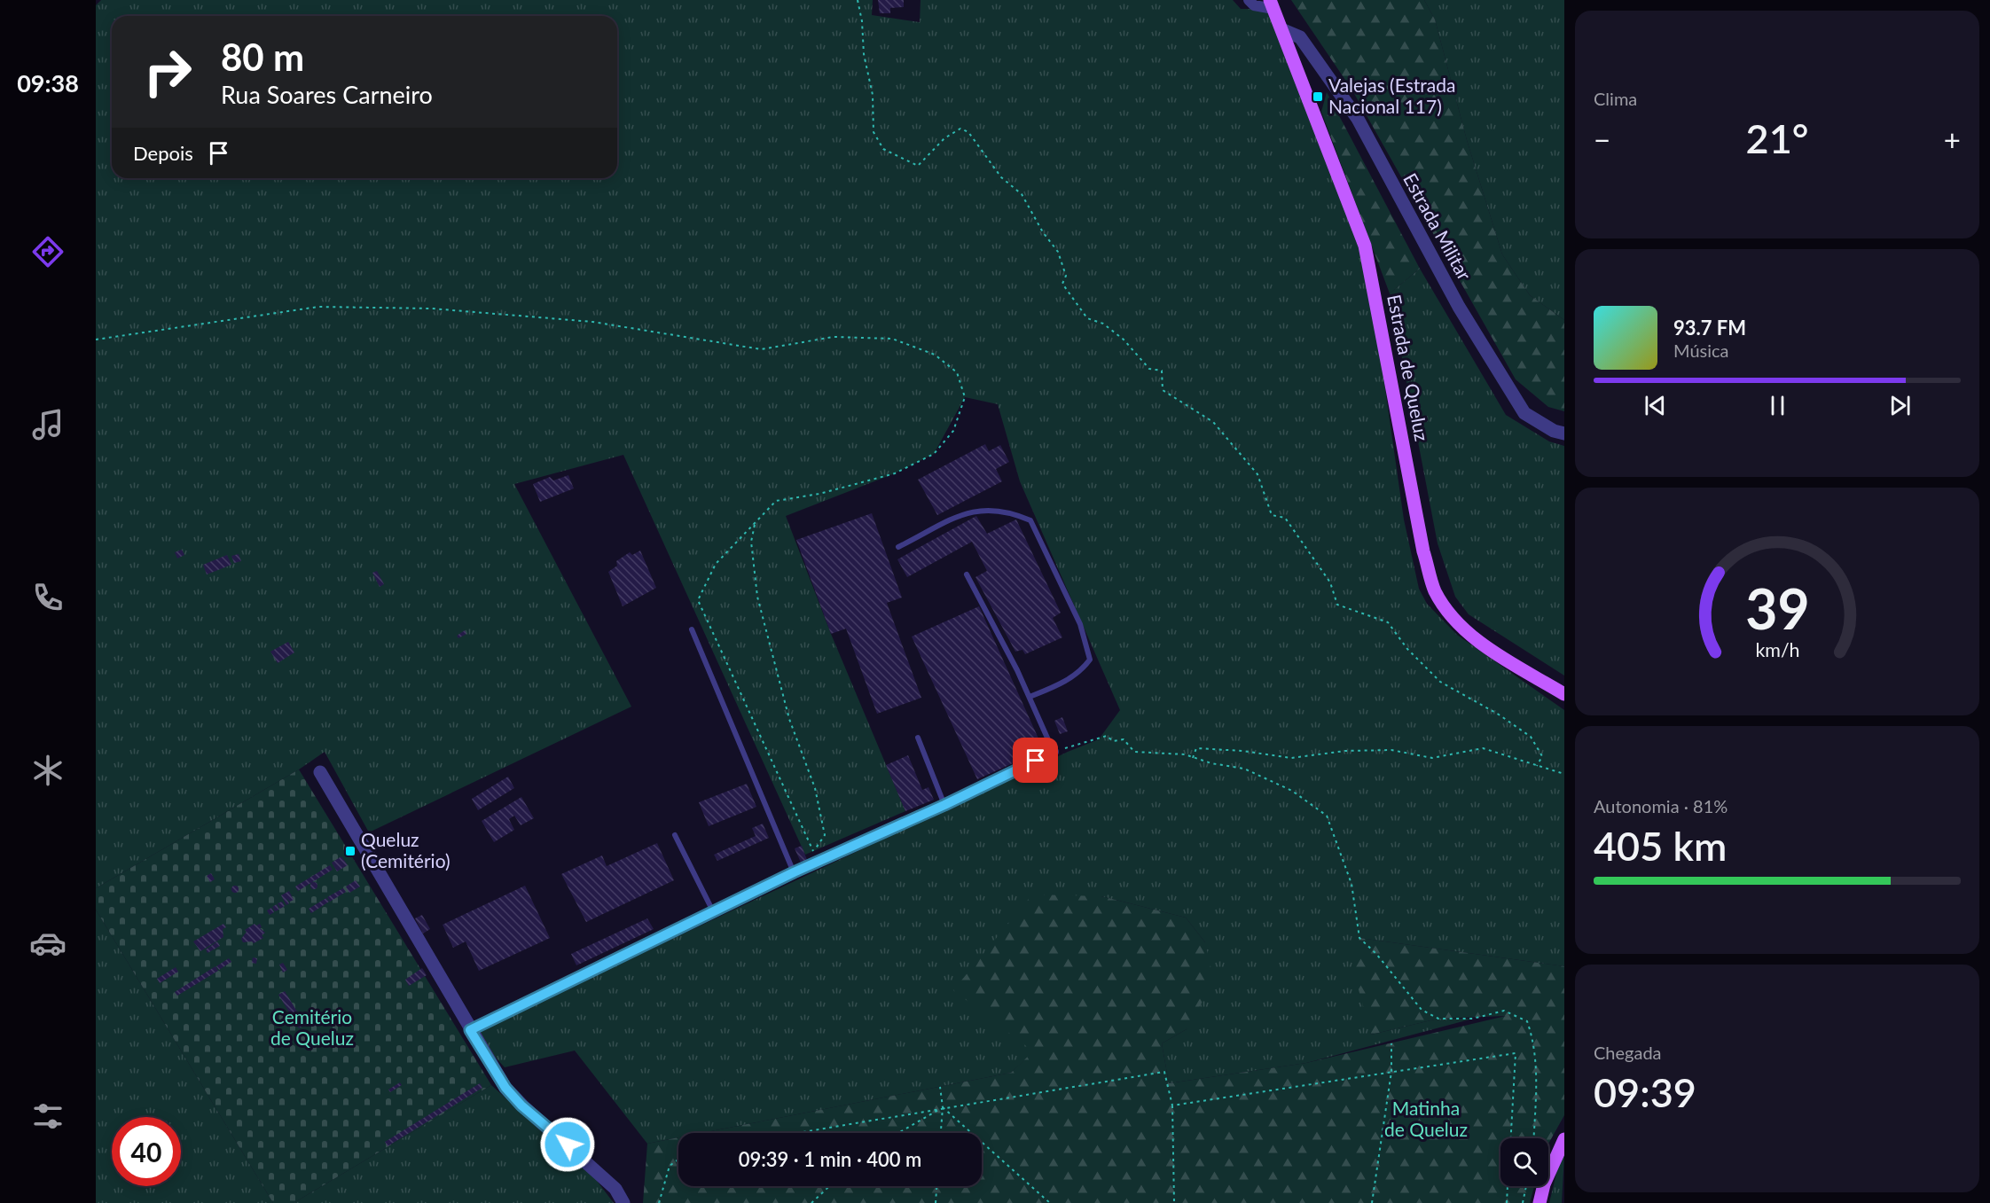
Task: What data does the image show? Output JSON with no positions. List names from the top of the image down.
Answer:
{
  "streets": {
    "main road": ["Estrada de Queluz"],
    "street": ["Estrada Militar"]
  },
  "crossings": [
    ["Estrada Militar", "Estrada de Queluz"]
  ],
  "parks": ["Cemitério de Queluz", "Matinha de Queluz"],
  "places": {
    "transit": ["Valejas (Estrada Nacional 117)", "Queluz (Cemitério)"]
  },
  "page": {
    "tabs": "09:38",
    "tile": [
      "Clima",
      ["Autonomia · 81%", "405 km"],
      ["Chegada", "09:39"]
    ],
    "turn": ["80 m", "Rua Soares Carneiro"],
    "heat": ["−", "21°", "+"],
    "then": "Depois",
    "song": ["93.7 FM", "Música"],
    "limit": "40",
    "trip": "09:39 · 1 min · 400 m",
    "gauge": ["39", "km/h"]
  }
}
